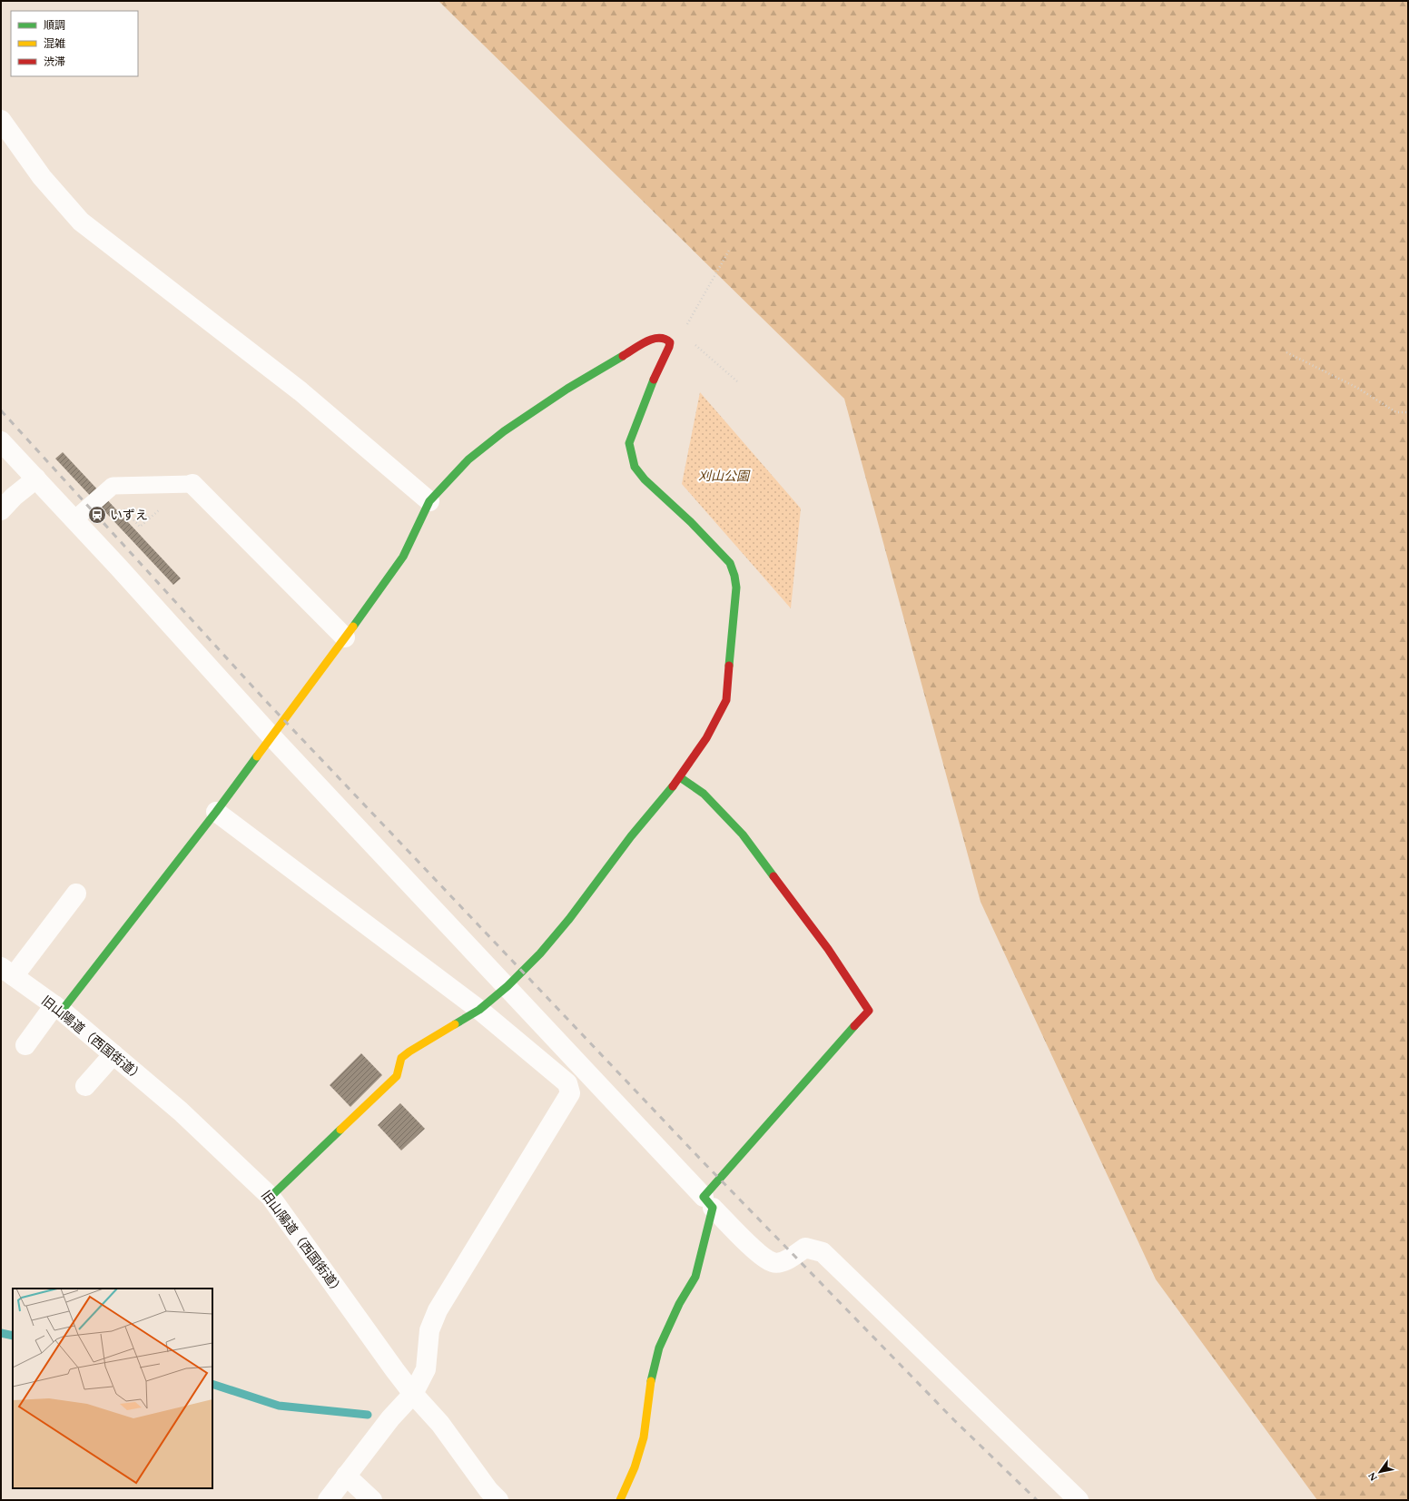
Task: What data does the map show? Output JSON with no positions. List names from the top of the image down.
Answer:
{
  "streets": {
    "street": ["旧山陽道（西国街道）"]
  },
  "parks": ["刈山公園"],
  "places": {
    "station": ["いずえ"]
  },
  "legend": ["順調", "混雑", "渋滞"],
  "north": "bottom left"
}
